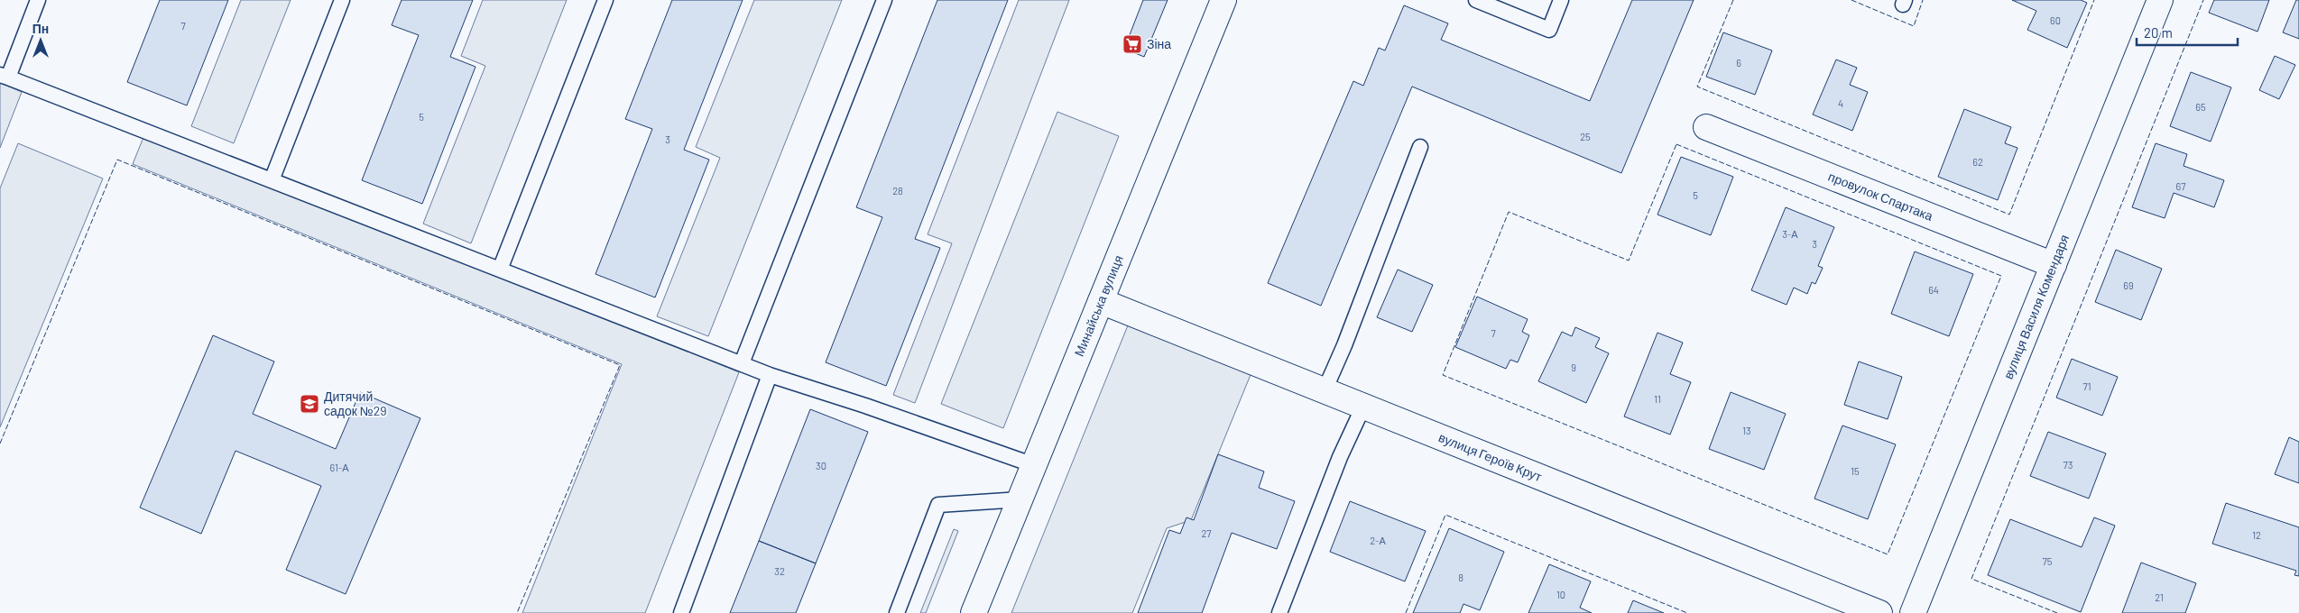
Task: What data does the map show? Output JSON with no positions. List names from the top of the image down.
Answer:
{
  "streets": {
    "street": [
      "провулок Спартака",
      "Минайська вулиця",
      "вулиця Василя Комендаря",
      "вулиця Героїв Крут"
    ]
  },
  "crossings": [
    ["провулок Спартака", "вулиця Василя Комендаря"],
    ["Минайська вулиця", "вулиця Героїв Крут"]
  ],
  "places": {
    "supermarket": ["Зіна"],
    "school or university": ["Дитячий садок №29"]
  },
  "house_numbers": [
    "60",
    "7",
    "6",
    "4",
    "65",
    "5",
    "25",
    "3",
    "62",
    "67",
    "28",
    "5",
    "3-А",
    "3",
    "69",
    "64",
    "7",
    "9",
    "71",
    "11",
    "13",
    "73",
    "30",
    "61-А",
    "15",
    "27",
    "12",
    "2-А",
    "75",
    "32",
    "8",
    "10",
    "21"
  ],
  "scale_bar": "20 m",
  "north": "top"
}
